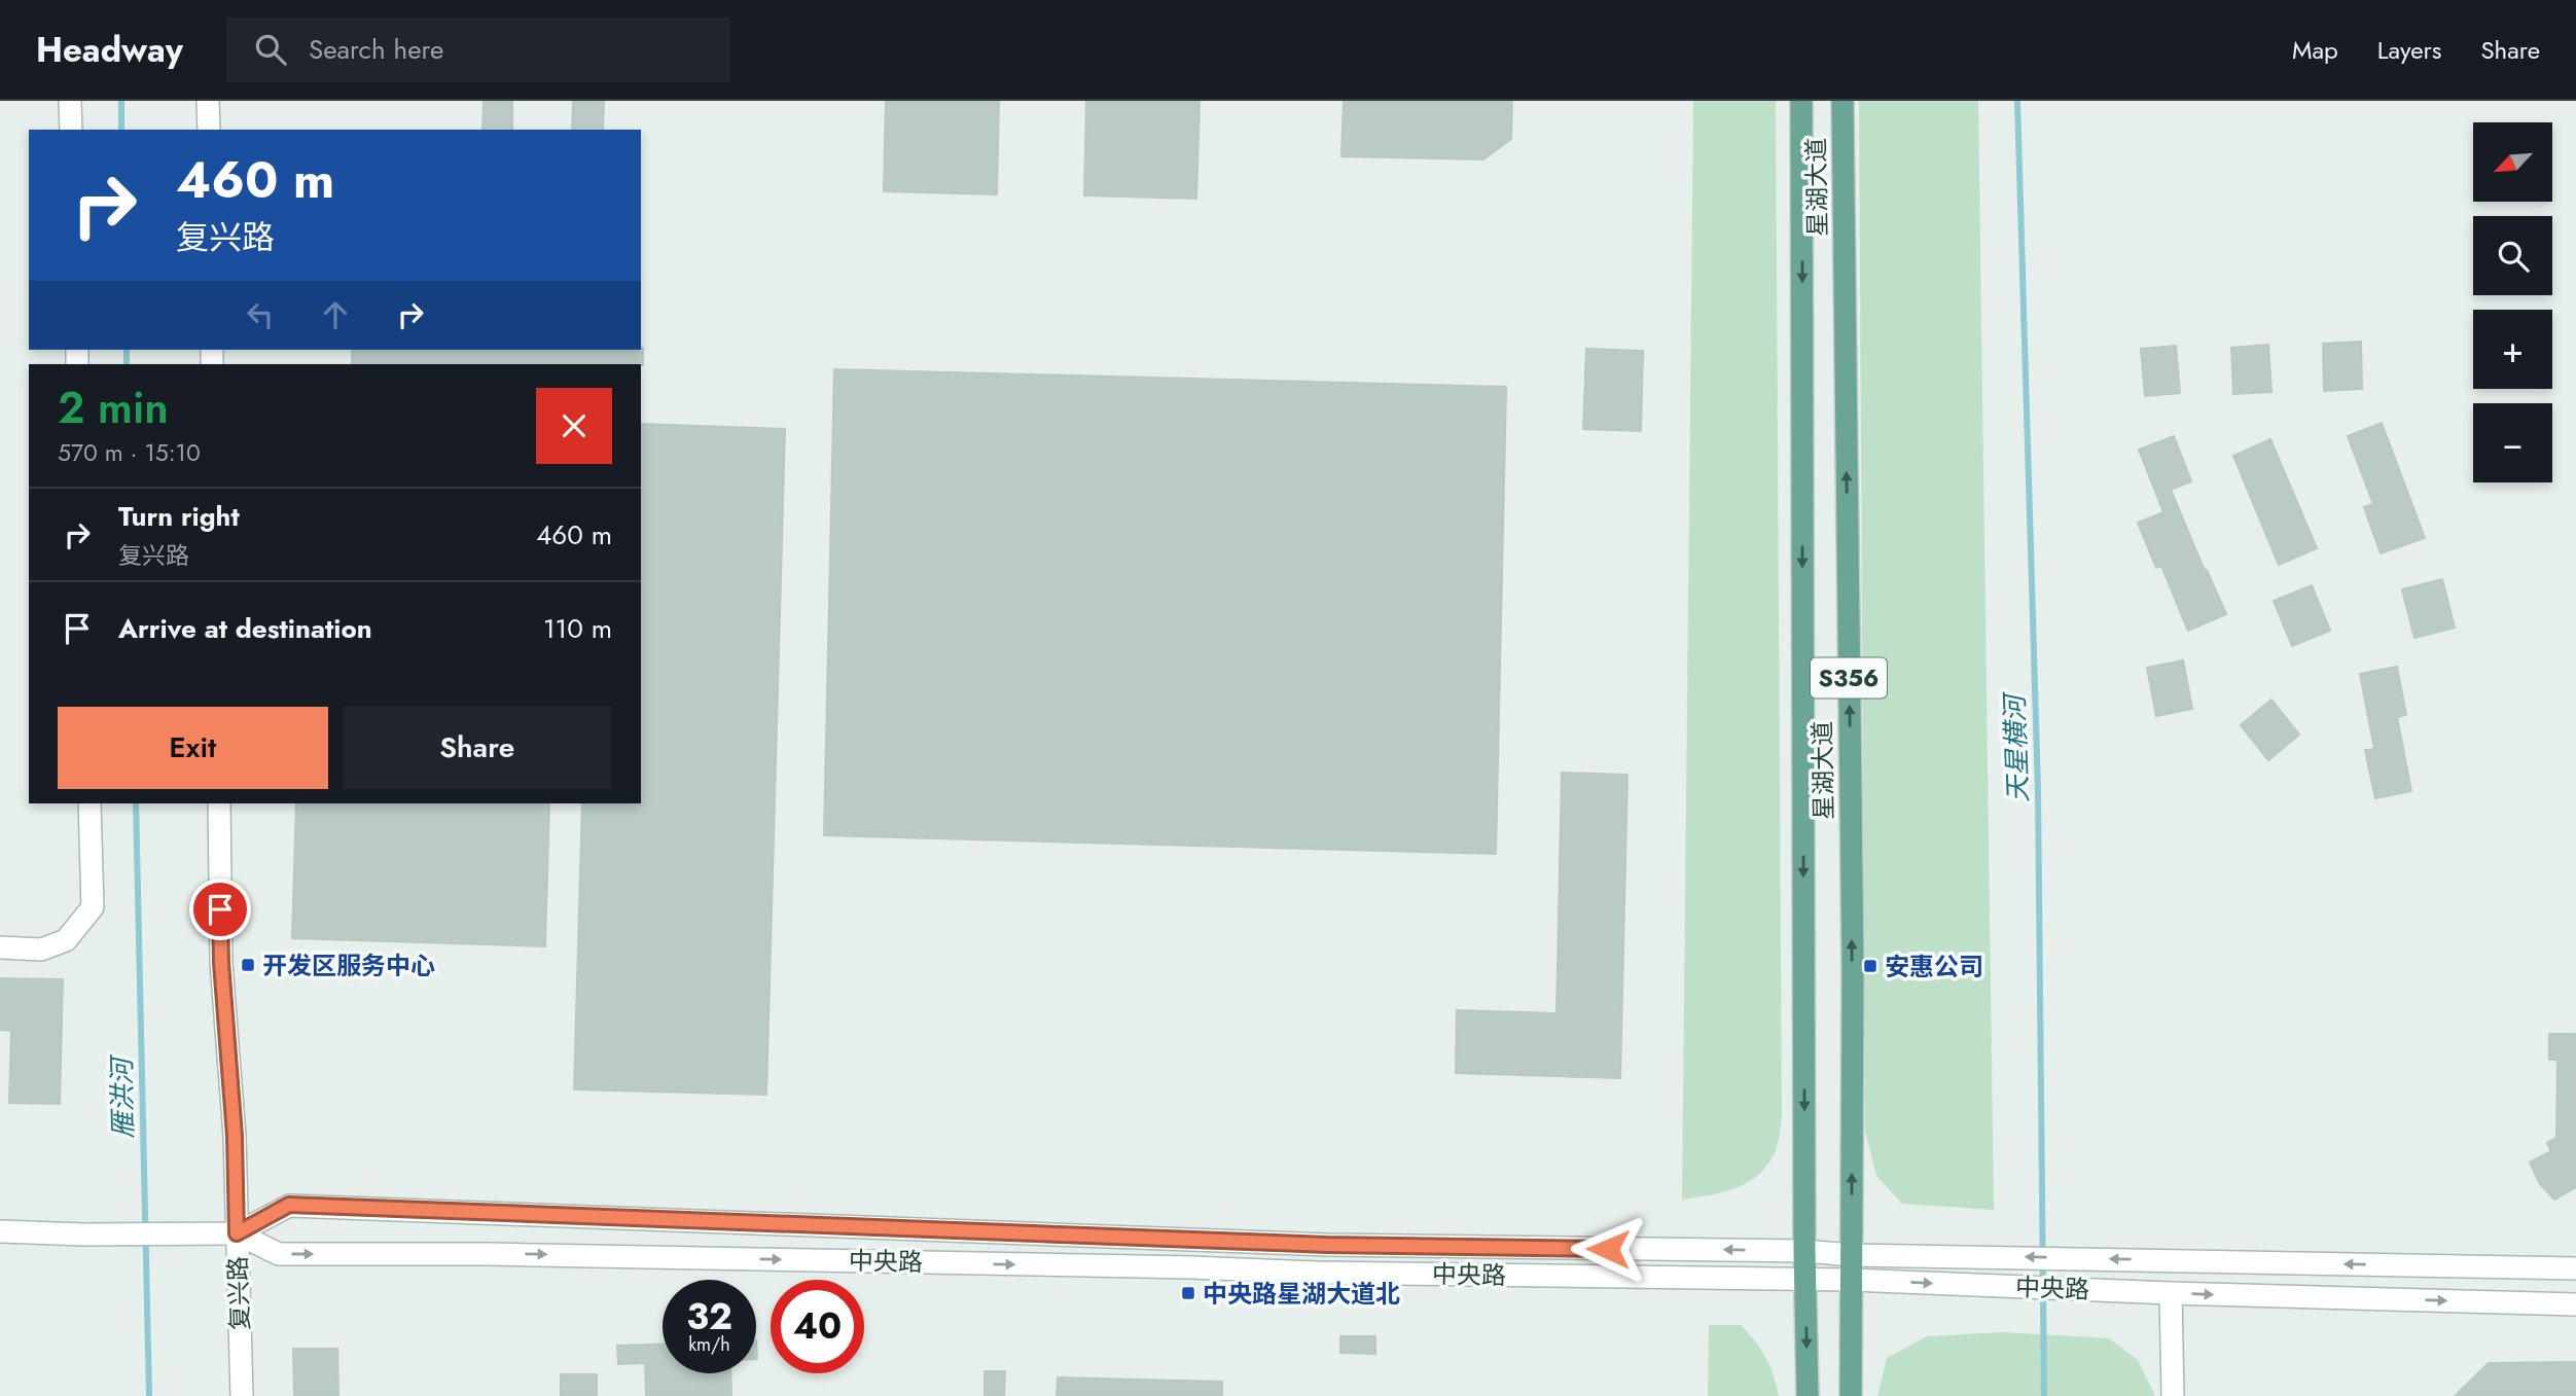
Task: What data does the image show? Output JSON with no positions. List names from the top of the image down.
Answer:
{
  "streets": {
    "main road": ["星湖大道", "S356"],
    "street": ["中央路", "复兴路"]
  },
  "crossings": [
    ["星湖大道", "中央路"],
    ["中央路", "复兴路"]
  ],
  "water": ["天星横河", "雁洪河"],
  "places": {
    "transit": ["开发区服务中心", "安惠公司", "中央路星湖大道北"]
  },
  "north": "bottom left",
  "page": {
    "header": "Headway",
    "search": "Search here",
    "nav": ["Map", "Layers", "Share"],
    "map_buttons": ["+", "−"],
    "turn": ["460 m", "复兴路"],
    "heading": ["2 min", "570 m · 15:10"],
    "list": [
      {
        "name": "Turn right",
        "note": "复兴路",
        "value": "460 m"
      },
      {
        "name": "Arrive at destination",
        "value": "110 m"
      }
    ],
    "buttons": ["Exit", "Share"],
    "speed": "32 km/h",
    "limit": "40"
  }
}
